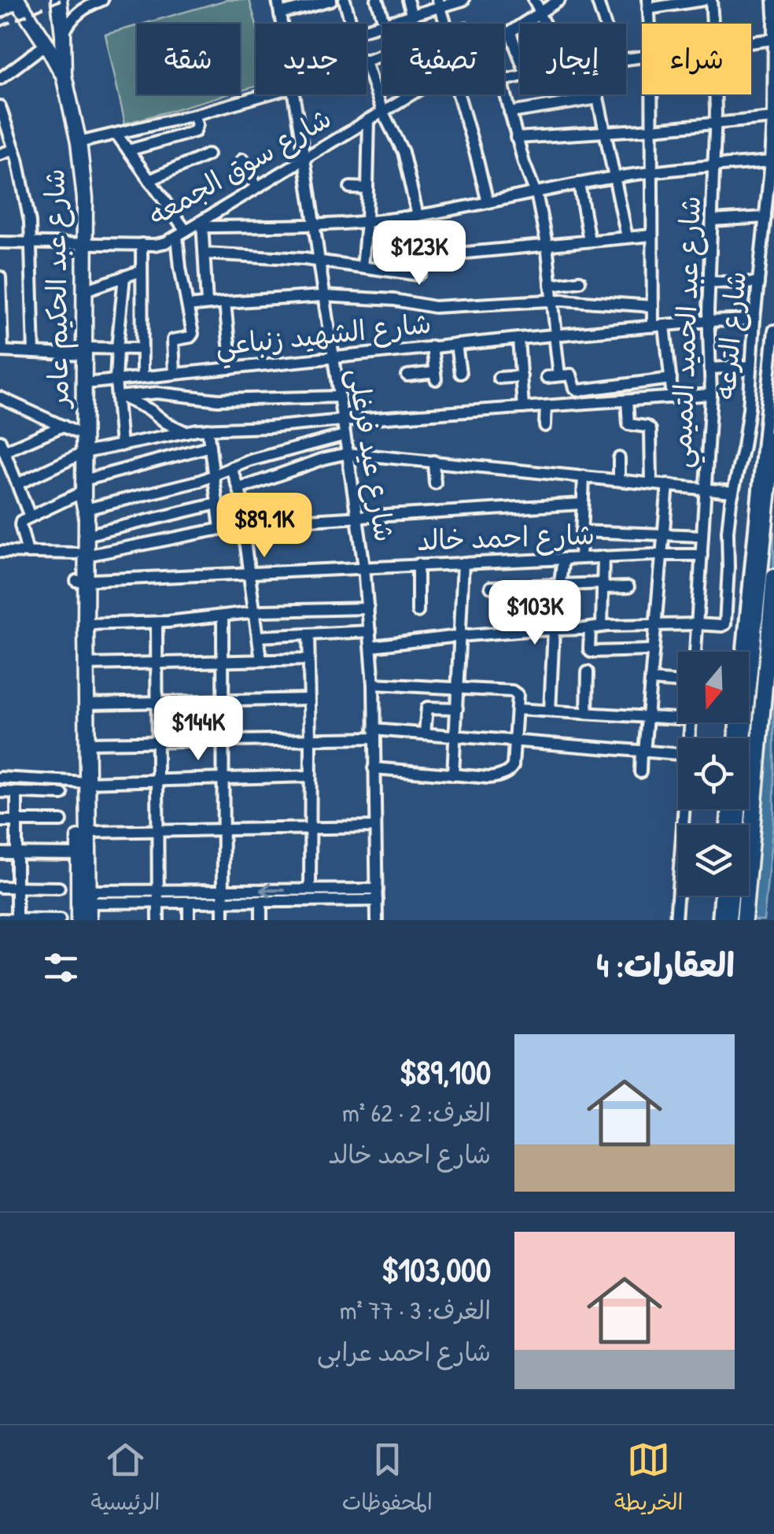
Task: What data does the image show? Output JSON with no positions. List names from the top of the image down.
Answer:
{
  "streets": {
    "street": [
      "شارع سوق الجمعه",
      "شارع عبد الحكيم عامر",
      "شارع عبد الحميد التميمي",
      "شارع الشهيد زنباعي",
      "شارع الترعه",
      "شارع عيد فرغلى",
      "شارع احمد خالد"
    ]
  },
  "crossings": [
    ["شارع سوق الجمعه", "شارع عبد الحكيم عامر"],
    ["شارع سوق الجمعه", "شارع عيد فرغلى"],
    ["شارع عبد الحكيم عامر", "شارع الشهيد زنباعي"],
    ["شارع عبد الحكيم عامر", "شارع احمد خالد"],
    ["شارع عبد الحميد التميمي", "شارع الشهيد زنباعي"],
    ["شارع عبد الحميد التميمي", "شارع الترعه"],
    ["شارع عبد الحميد التميمي", "شارع احمد خالد"],
    ["شارع الشهيد زنباعي", "شارع الترعه"],
    ["شارع الشهيد زنباعي", "شارع عيد فرغلى"],
    ["شارع عيد فرغلى", "شارع احمد خالد"]
  ],
  "north": "bottom",
  "page": {
    "chip": [
      "شراء",
      "إيجار",
      "تصفية",
      "جديد",
      "شقة"
    ],
    "price": [
      "$123K",
      "$89.1K",
      "$103K",
      "$144K"
    ],
    "heading": "العقارات: 4",
    "list": [
      {
        "name": "$89,100",
        "note": "الغرف: 2 · 62 m² · شارع احمد خالد"
      },
      {
        "name": "$103,000",
        "note": "الغرف: 3 · 77 m² · شارع احمد عرابى"
      }
    ],
    "tabs": ["الخريطة", "المحفوظات", "الرئيسية"]
  }
}
